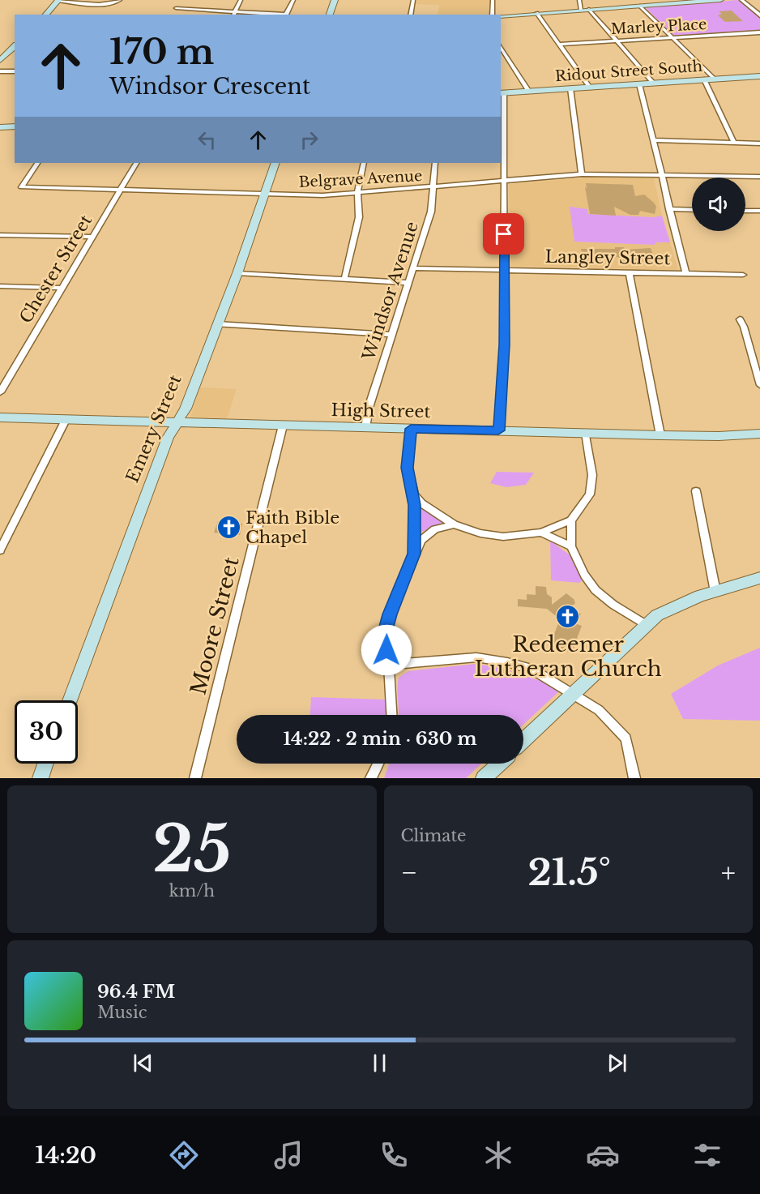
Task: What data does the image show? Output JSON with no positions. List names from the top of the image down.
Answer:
{
  "streets": {
    "street": [
      "Marley Place",
      "Ridout Street South",
      "Belgrave Avenue",
      "Langley Street",
      "Chester Street",
      "Windsor Avenue",
      "High Street",
      "Emery Street",
      "Moore Street"
    ]
  },
  "crossings": [
    ["Belgrave Avenue", "Chester Street"],
    ["Belgrave Avenue", "Windsor Avenue"],
    ["Belgrave Avenue", "Emery Street"],
    ["Langley Street", "Windsor Avenue"],
    ["Windsor Avenue", "High Street"],
    ["High Street", "Emery Street"],
    ["High Street", "Moore Street"]
  ],
  "places": {
    "church": ["Faith Bible Chapel", "Redeemer Lutheran Church"]
  },
  "page": {
    "turn": ["170 m", "Windsor Crescent"],
    "limit": "30",
    "trip": "14:22 · 2 min · 630 m",
    "tile": [
      ["25", "km/h"],
      "Climate"
    ],
    "heat": ["−", "21.5°", "+"],
    "song": ["96.4 FM", "Music"],
    "tabs": "14:20"
  }
}
